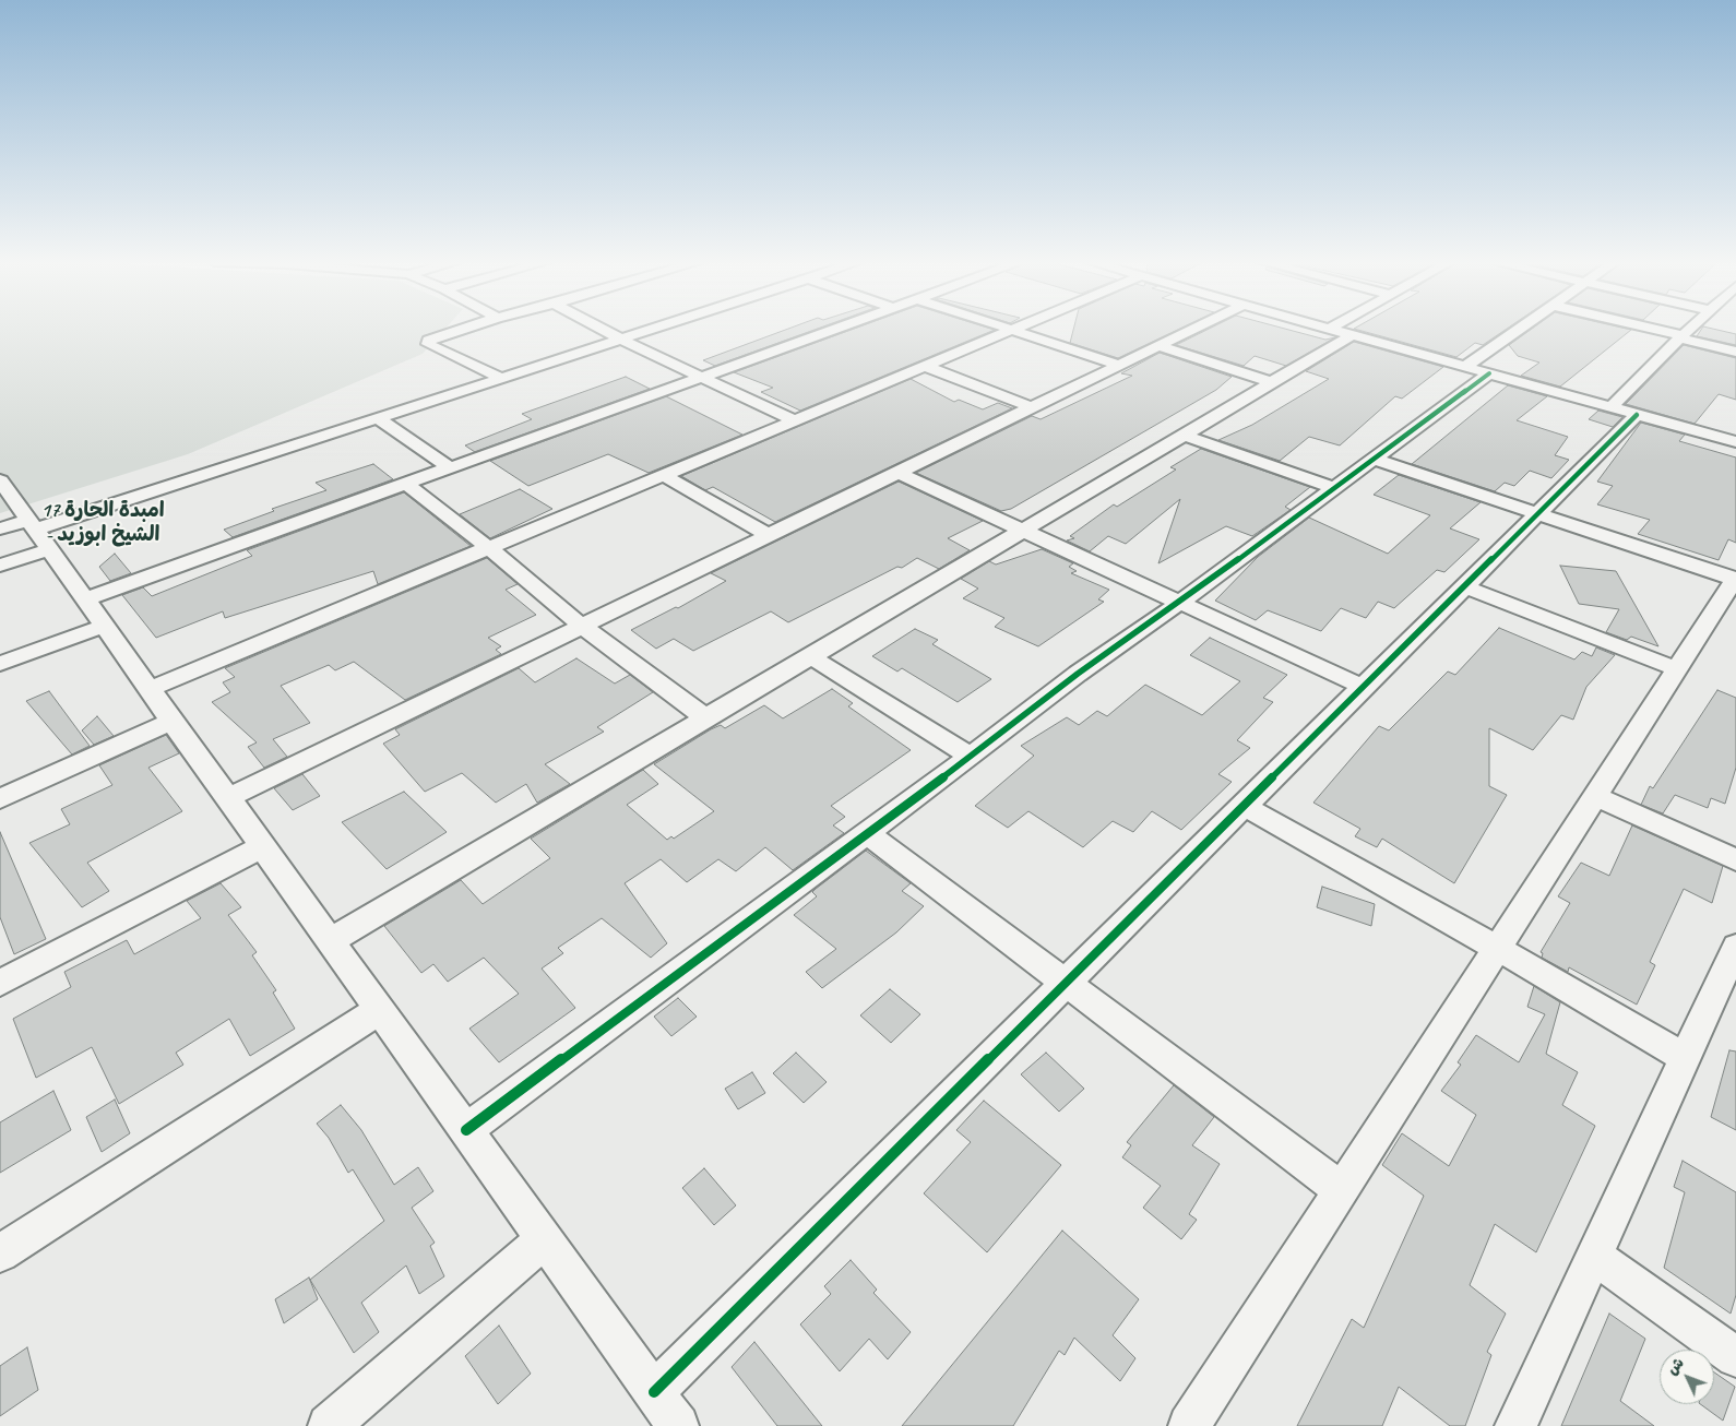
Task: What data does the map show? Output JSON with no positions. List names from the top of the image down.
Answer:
{
  "districts": ["امبدة الحارة 17 - الشيخ ابوزيد"],
  "north": "top left"
}
